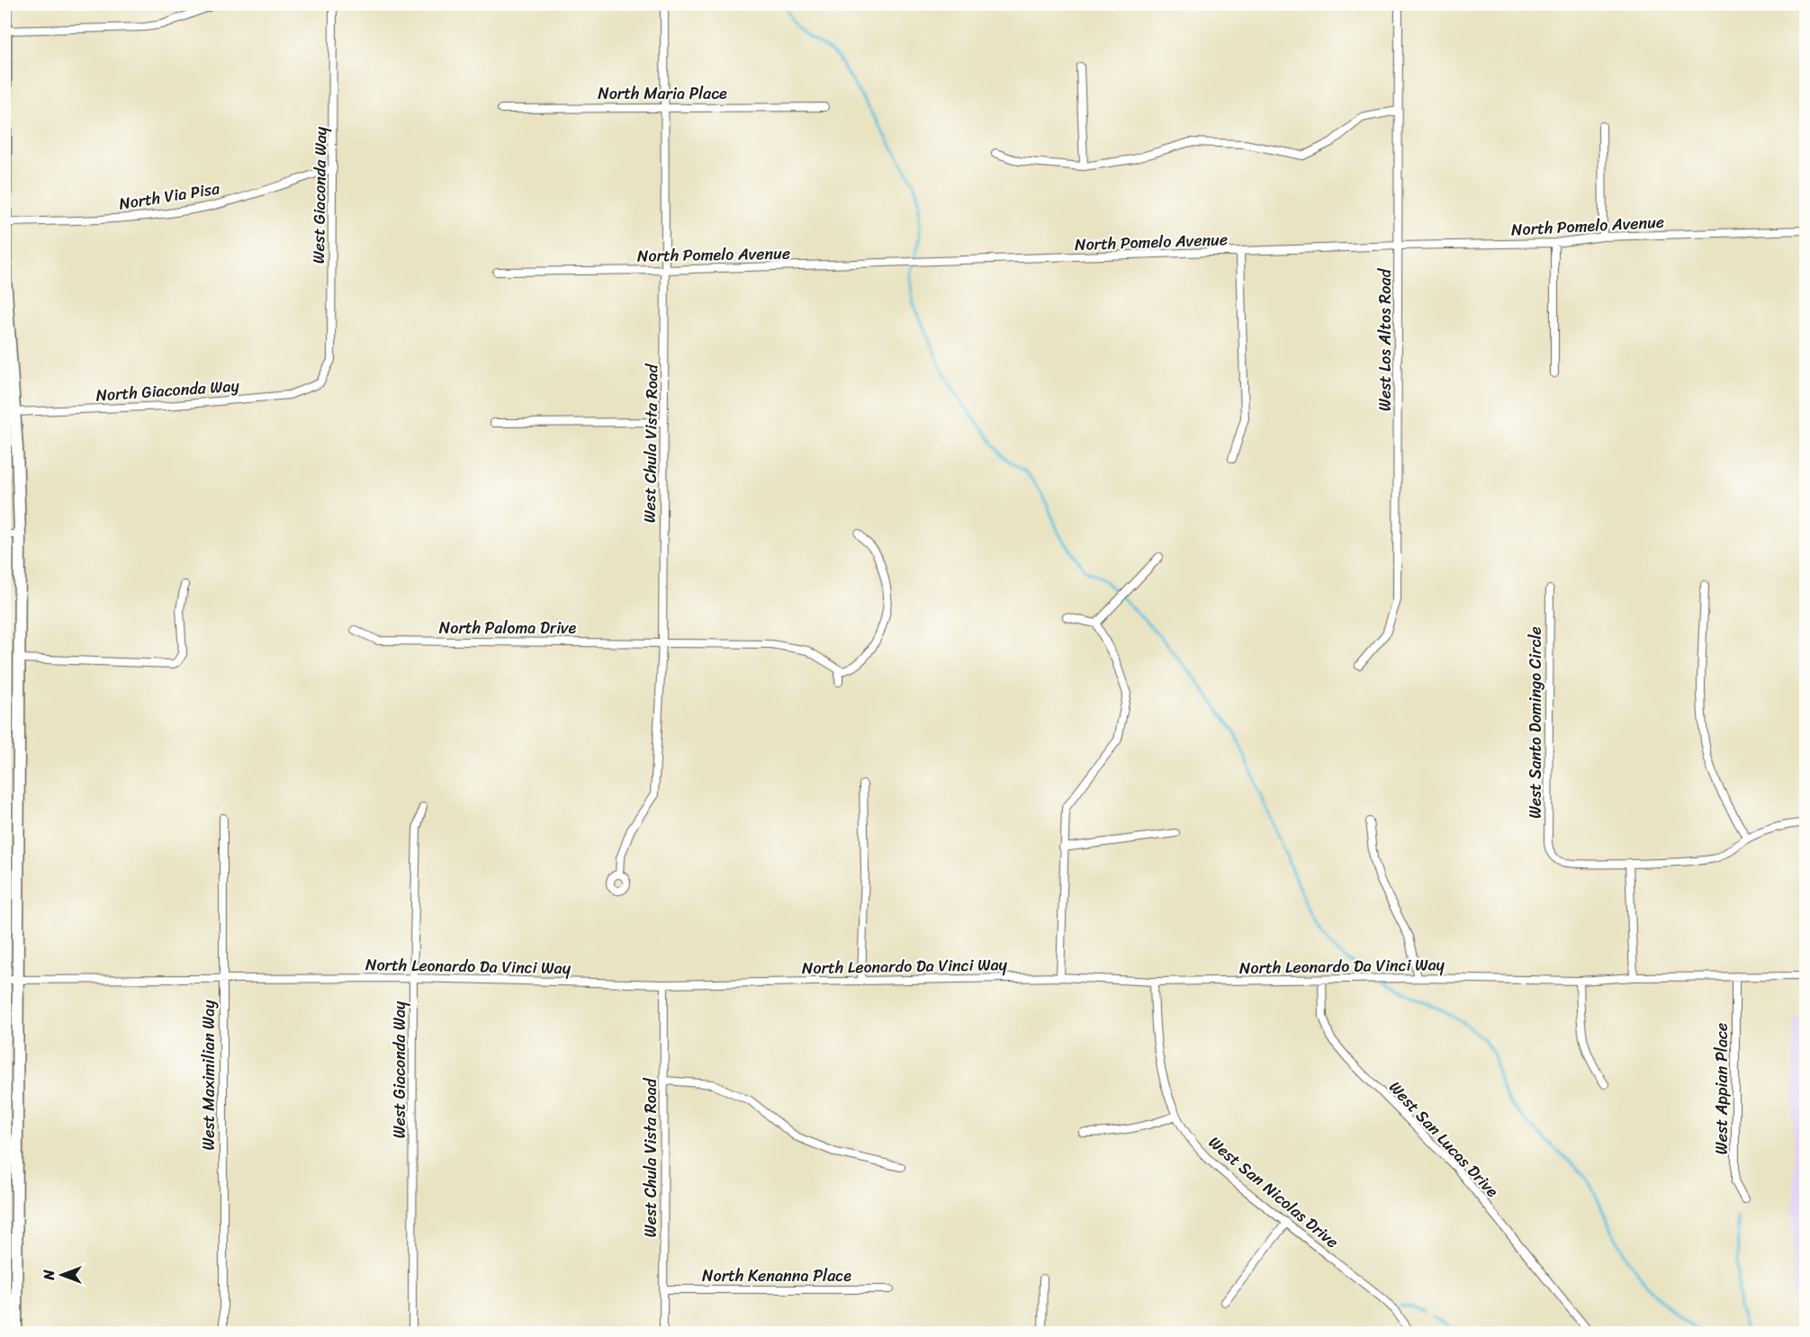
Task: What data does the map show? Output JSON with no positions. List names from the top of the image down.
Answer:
{
  "streets": {
    "street": [
      "North Maria Place",
      "West Giaconda Way",
      "North Via Pisa",
      "North Pomelo Avenue",
      "West Los Altos Road",
      "North Giaconda Way",
      "West Chula Vista Road",
      "North Paloma Drive",
      "West Santo Domingo Circle",
      "North Leonardo Da Vinci Way",
      "West Maximilian Way",
      "West Appian Place",
      "West San Lucas Drive",
      "West San Nicolas Drive",
      "North Kenanna Place"
    ]
  },
  "crossings": [
    ["North Maria Place", "West Chula Vista Road"],
    ["West Giaconda Way", "North Via Pisa"],
    ["West Giaconda Way", "North Giaconda Way"],
    ["West Giaconda Way", "North Leonardo Da Vinci Way"],
    ["North Pomelo Avenue", "West Los Altos Road"],
    ["North Pomelo Avenue", "West Chula Vista Road"],
    ["West Chula Vista Road", "North Paloma Drive"],
    ["West Chula Vista Road", "North Leonardo Da Vinci Way"],
    ["West Chula Vista Road", "North Kenanna Place"],
    ["North Leonardo Da Vinci Way", "West Maximilian Way"],
    ["North Leonardo Da Vinci Way", "West Appian Place"],
    ["North Leonardo Da Vinci Way", "West San Lucas Drive"],
    ["North Leonardo Da Vinci Way", "West San Nicolas Drive"]
  ],
  "north": "left"
}
